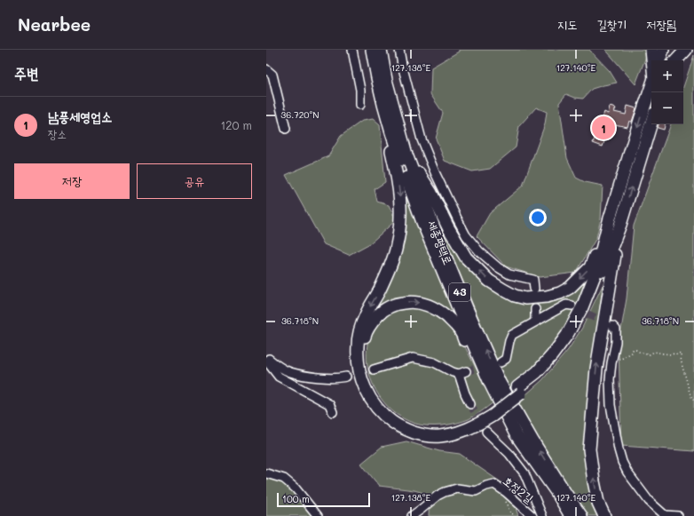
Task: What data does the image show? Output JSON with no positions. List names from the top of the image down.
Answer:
{
  "streets": {
    "highway": ["세종평택로", "43"],
    "street": ["호정2길"]
  },
  "scale_bar": "100 m",
  "page": {
    "header": "Nearbee",
    "nav": ["지도", "길찾기", "저장됨"],
    "heading": "주변",
    "map_buttons": ["+", "−"],
    "list": [
      {
        "mark": "1",
        "name": "남풍세영업소",
        "note": "장소",
        "value": "120 m"
      }
    ],
    "pins": "1",
    "buttons": ["저장", "공유"],
    "scale": "100 m"
  },
  "coordinates": [
    "127.138°E",
    "127.140°E",
    "36.720°N",
    "36.718°N"
  ]
}
